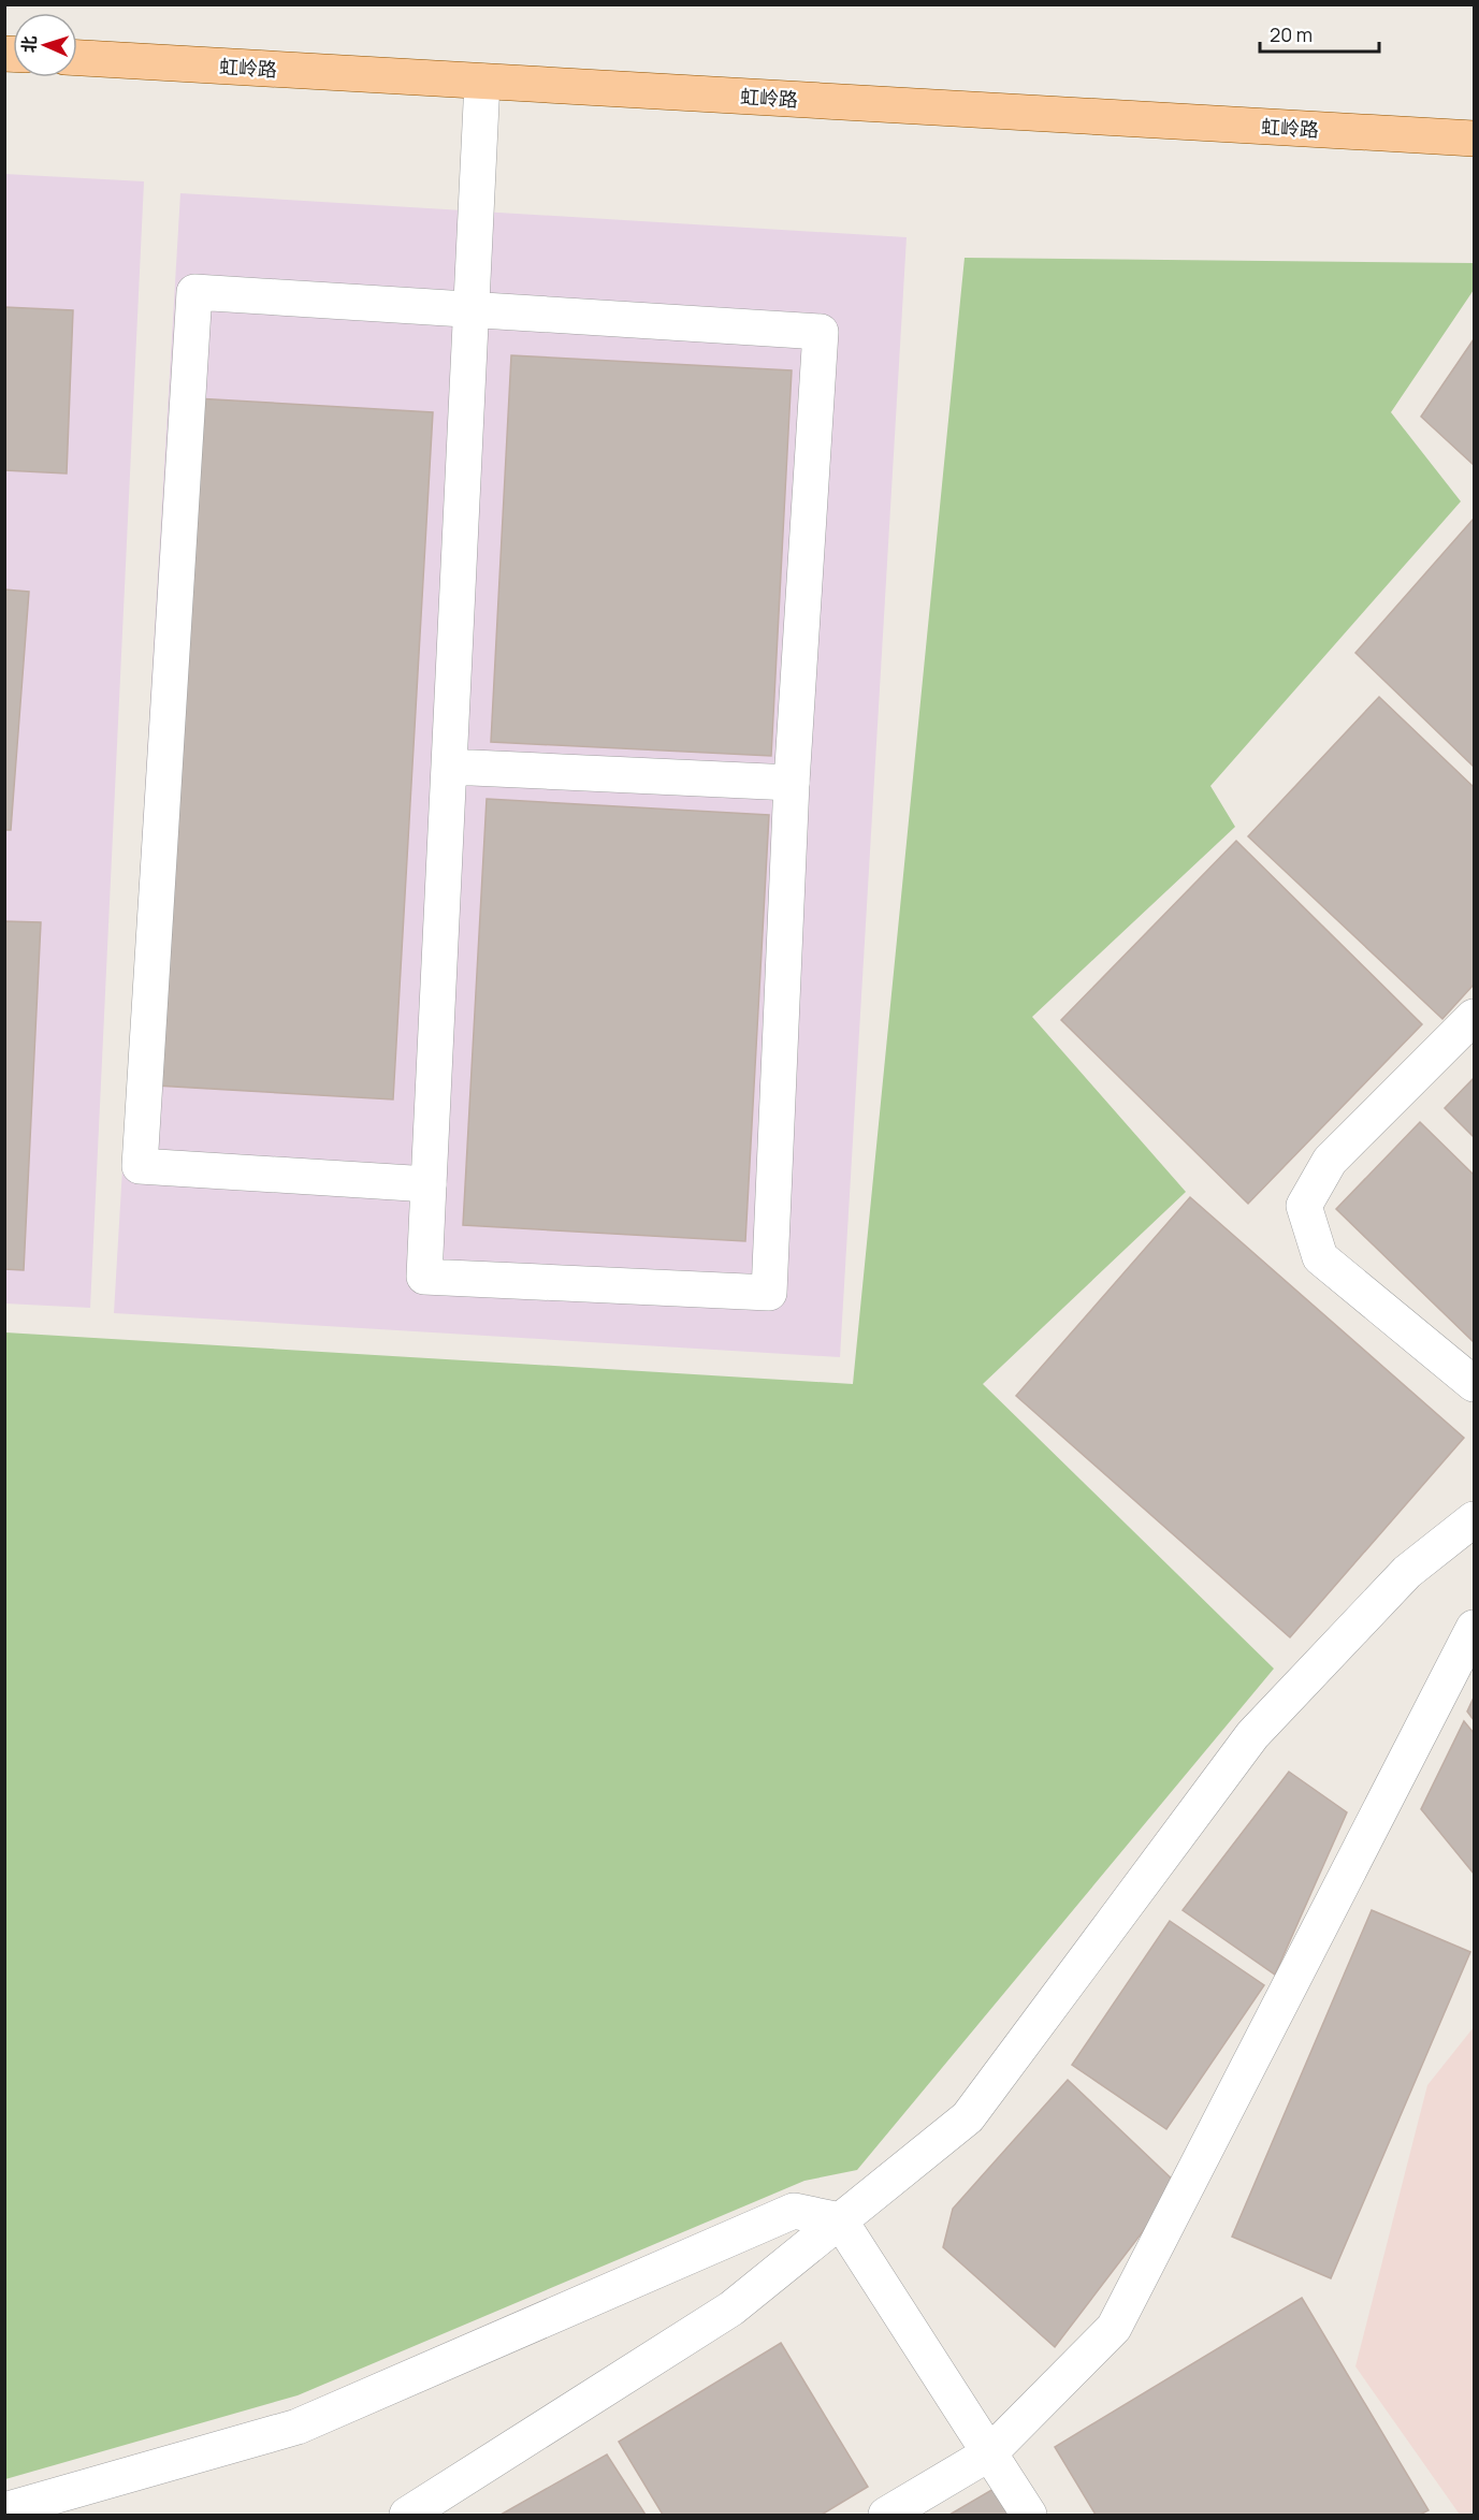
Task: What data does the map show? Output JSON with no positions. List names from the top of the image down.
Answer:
{
  "streets": {
    "main road": ["虹岭路"]
  },
  "scale_bar": "20 m",
  "north": "left"
}
